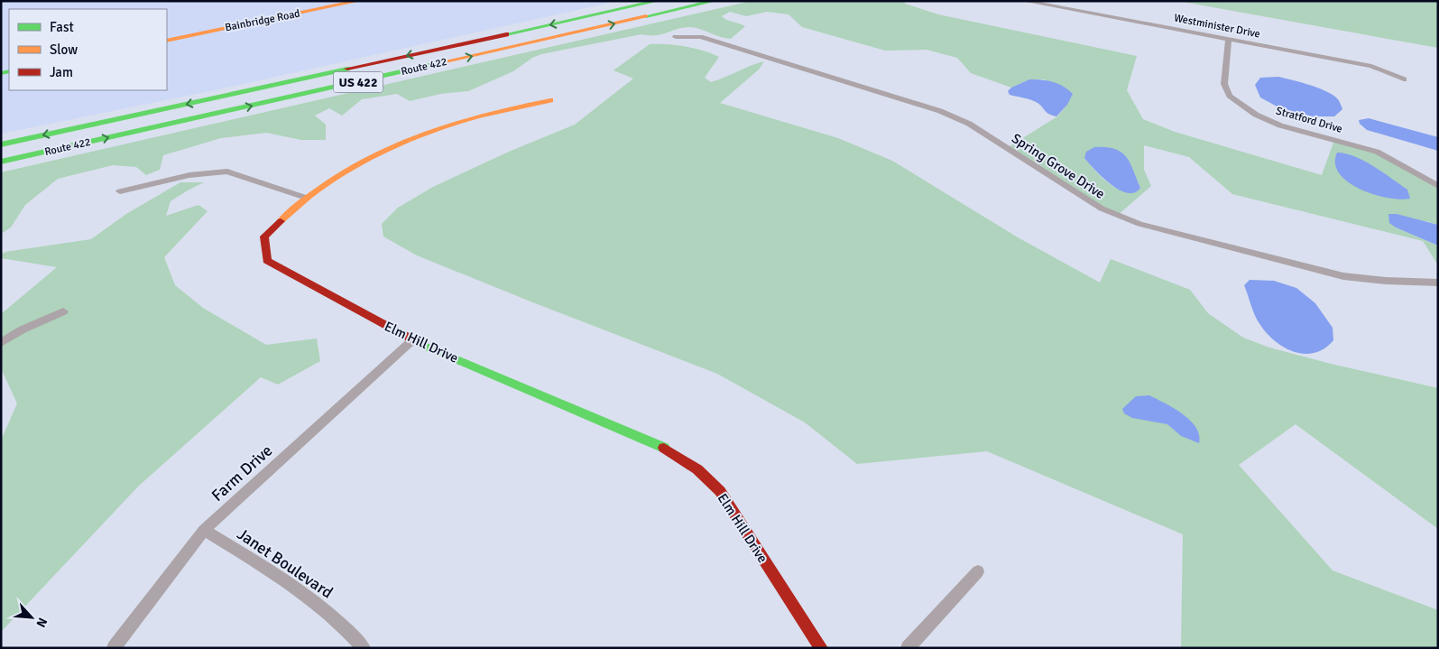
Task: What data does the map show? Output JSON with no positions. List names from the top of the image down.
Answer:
{
  "streets": {
    "main road": [
      "Bainbridge Road",
      "Route 422",
      "US 422",
      "Elm Hill Drive"
    ],
    "street": [
      "Westminister Drive",
      "Stratford Drive",
      "Spring Grove Drive",
      "Farm Drive",
      "Janet Boulevard"
    ]
  },
  "crossings": [
    ["Westminister Drive", "Stratford Drive"],
    ["Elm Hill Drive", "Farm Drive"],
    ["Farm Drive", "Janet Boulevard"]
  ],
  "legend": ["Fast", "Slow", "Jam"],
  "north": "bottom right"
}
